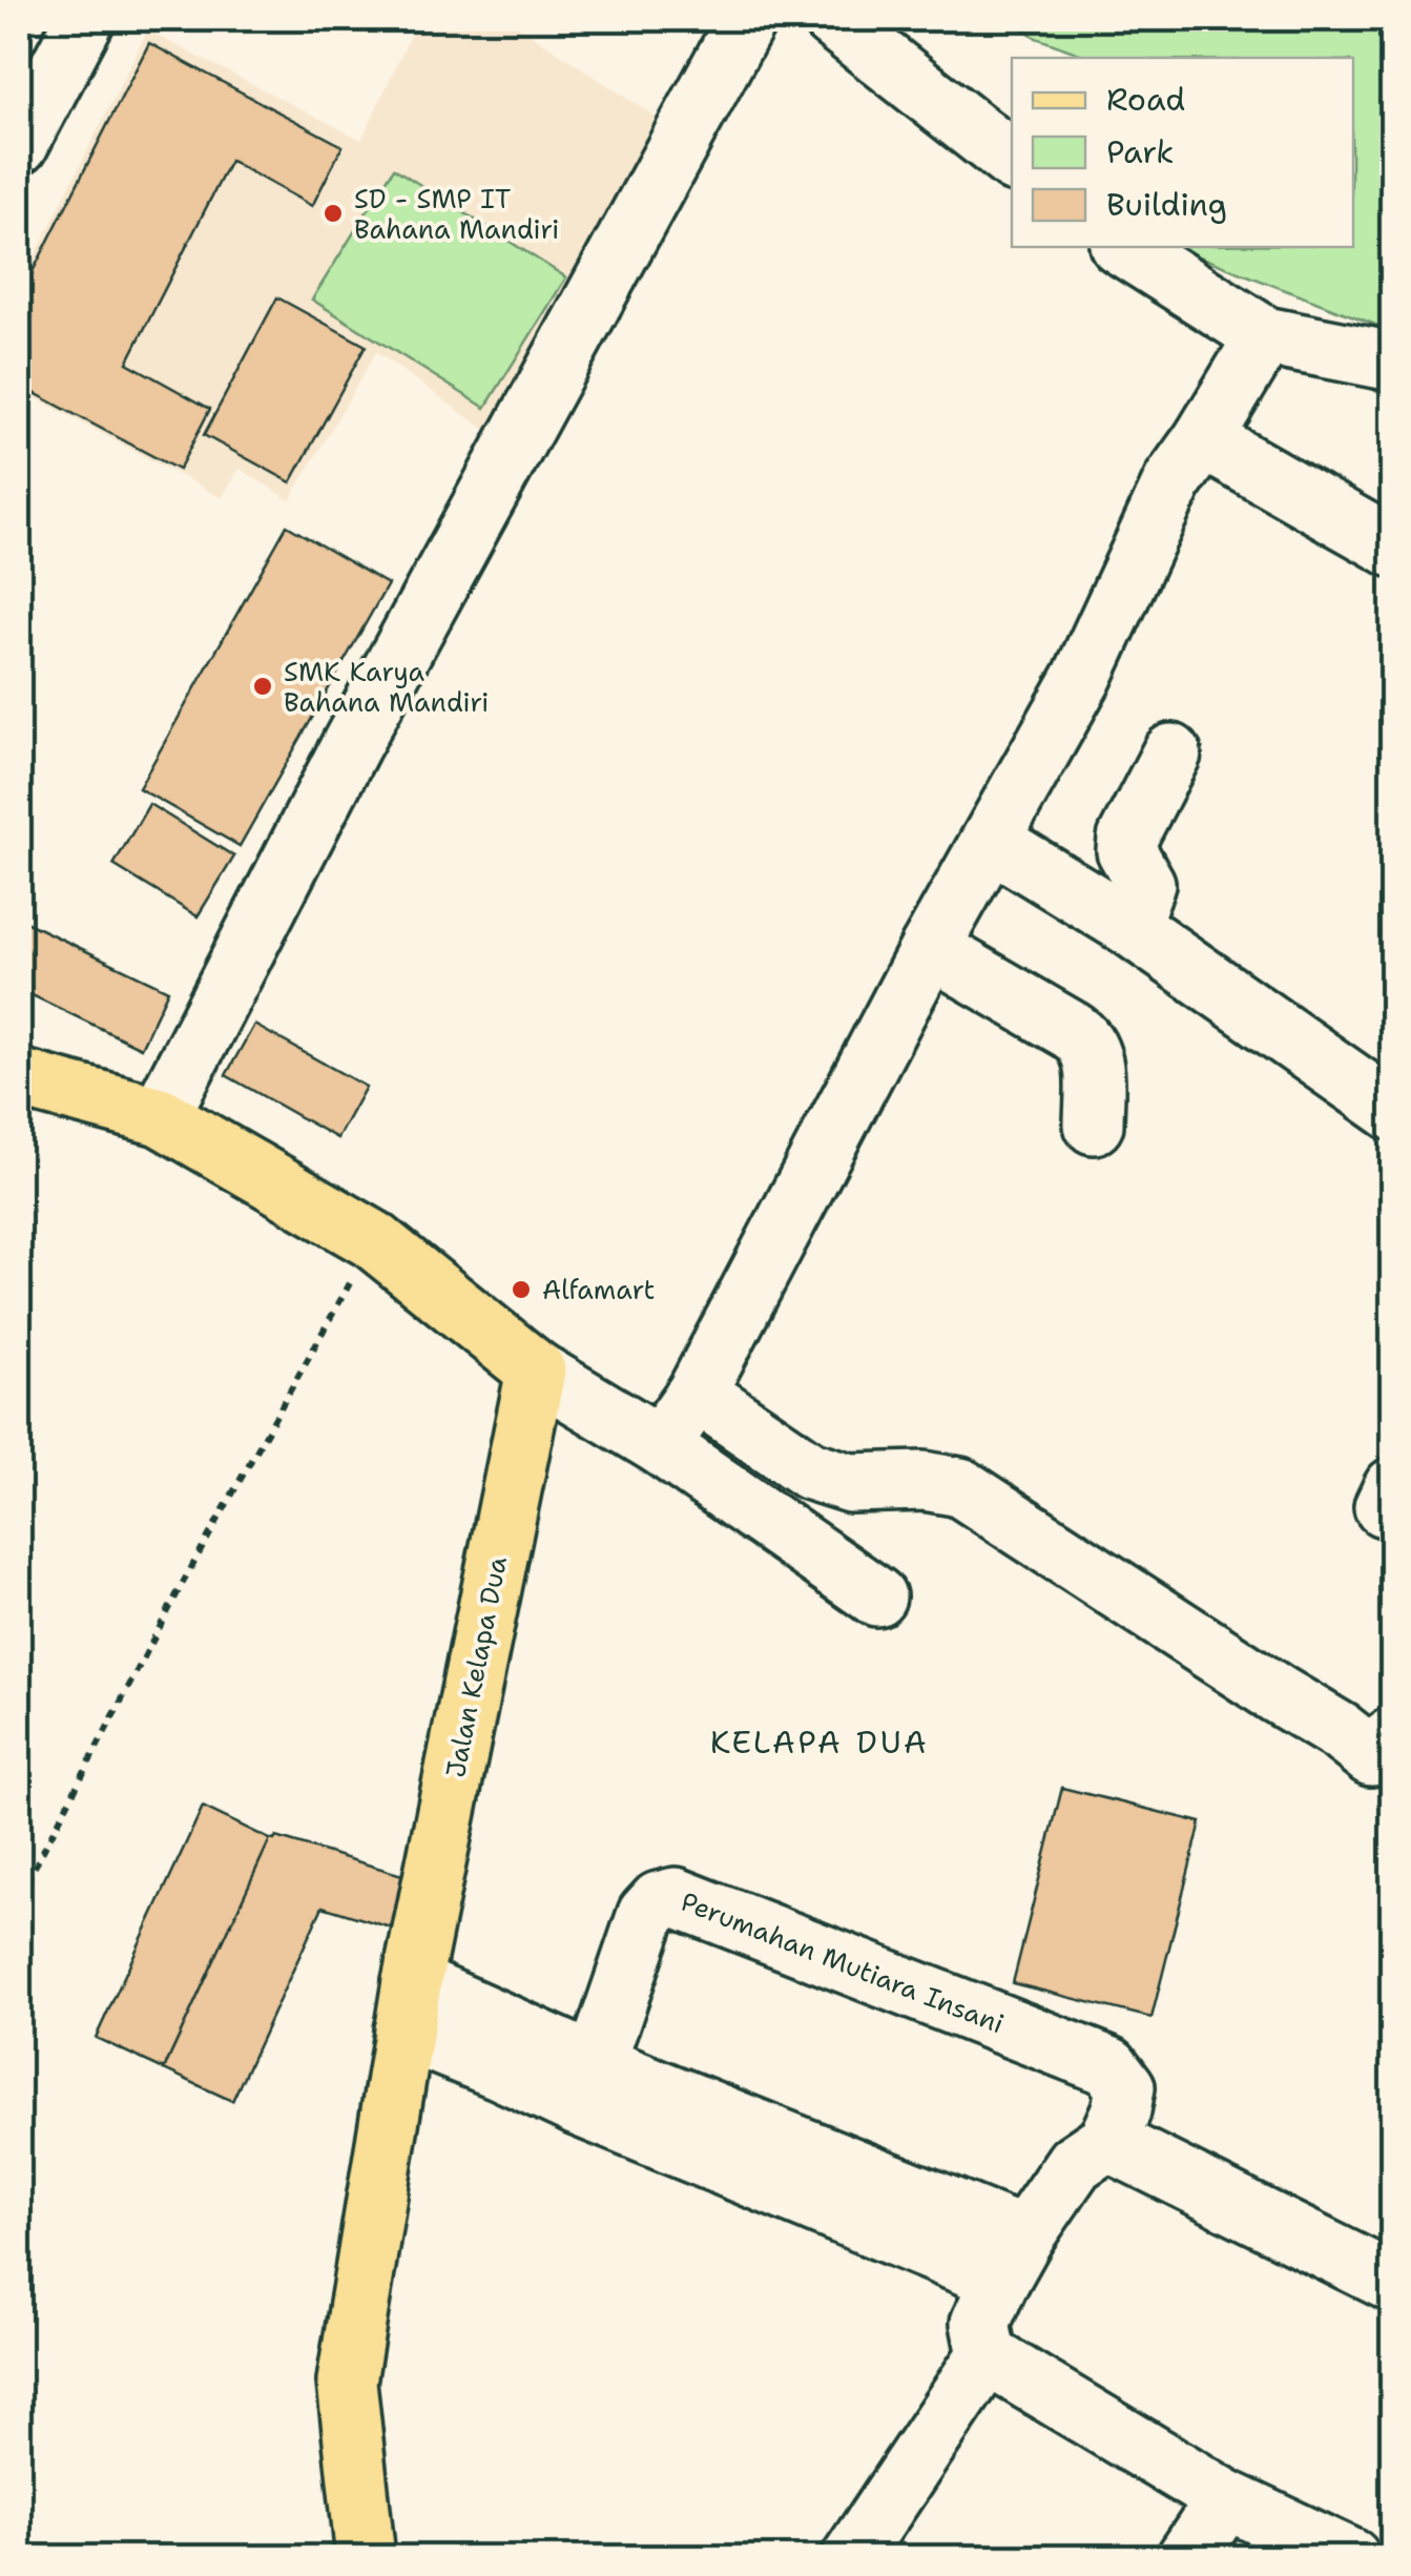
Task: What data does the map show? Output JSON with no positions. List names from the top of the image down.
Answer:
{
  "streets": {
    "main road": ["Jalan Kelapa Dua"],
    "street": ["Perumahan Mutiara Insani"]
  },
  "districts": ["KELAPA DUA"],
  "places": ["SD - SMP IT Bahana Mandiri", "SMK Karya Bahana Mandiri", "Alfamart"],
  "legend": ["Road", "Park", "Building"]
}
